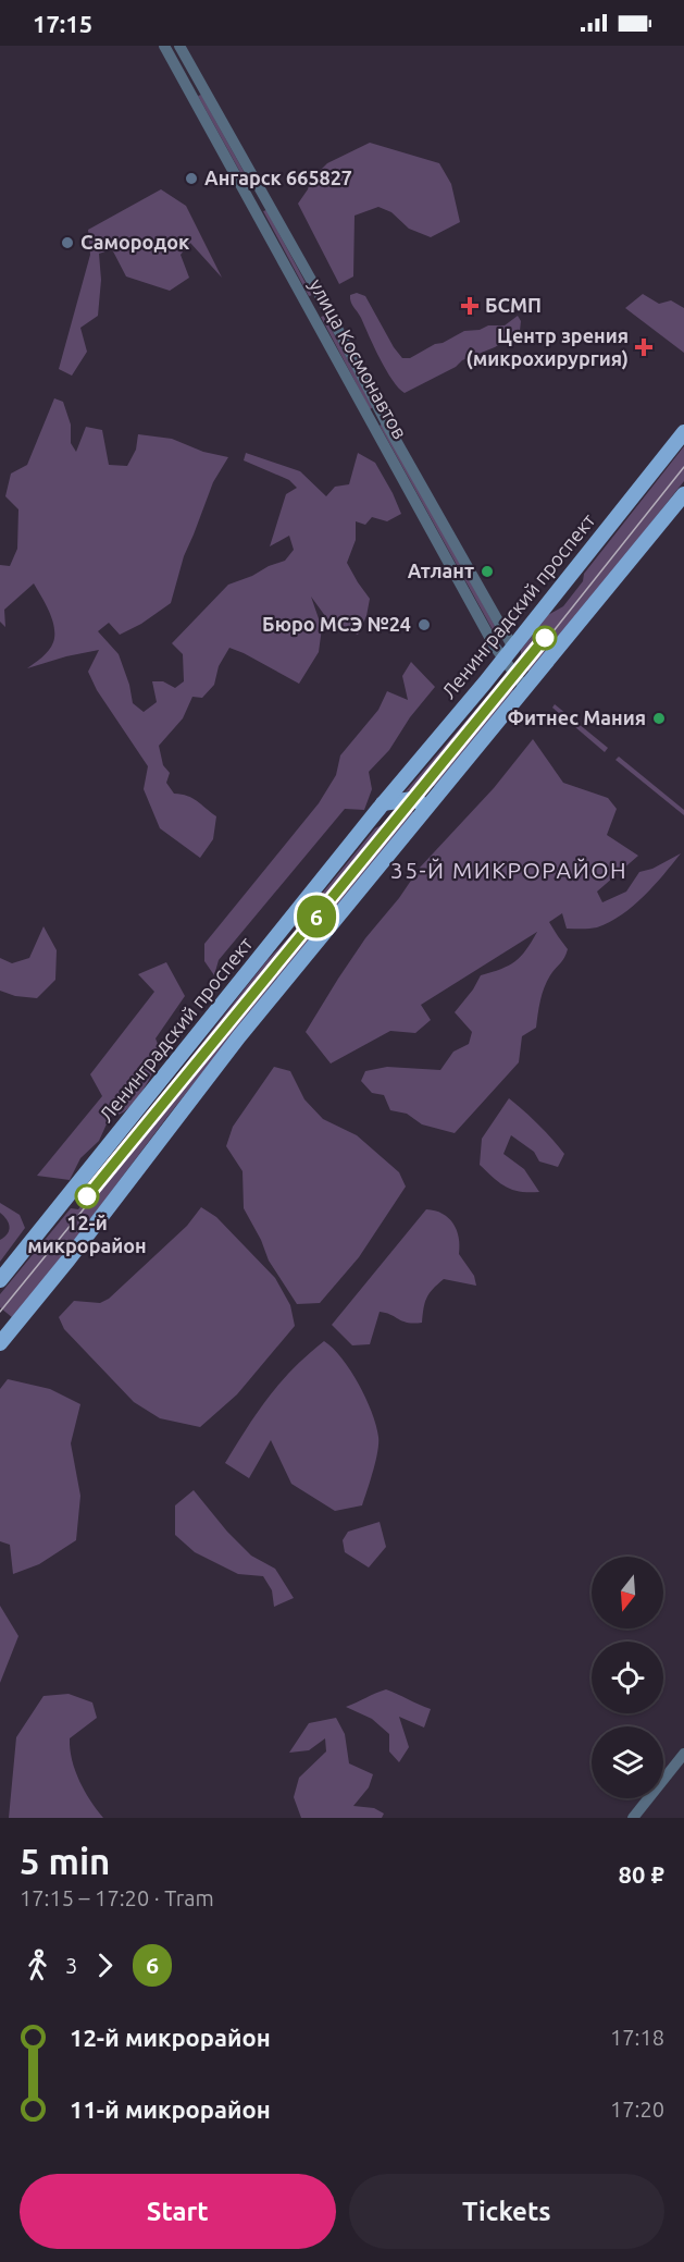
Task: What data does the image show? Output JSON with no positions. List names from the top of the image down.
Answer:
{
  "streets": {
    "main road": ["Ленинградский проспект"],
    "street": ["улица Космонавтов"]
  },
  "crossings": [
    ["улица Космонавтов", "Ленинградский проспект"]
  ],
  "districts": ["35-Й МИКРОРАЙОН"],
  "places": {
    "other": [
      "Ангарск 665827",
      "Самородок",
      "Атлант",
      "Бюро МСЭ №24",
      "Фитнес Мания",
      "12-й микрорайон"
    ],
    "health": ["БСМП", "Центр зрения (микрохирургия)"]
  },
  "lines": ["tram line 6"],
  "north": "bottom",
  "page": {
    "status": "17:15",
    "on_map": "6",
    "heading": ["5 min", "17:15 – 17:20 · Tram", "80 ₽"],
    "legs": ["3", "6"],
    "list": [
      {
        "name": "12-й микрорайон",
        "value": "17:18"
      },
      {
        "name": "11-й микрорайон",
        "value": "17:20"
      }
    ],
    "buttons": ["Start", "Tickets"]
  }
}
